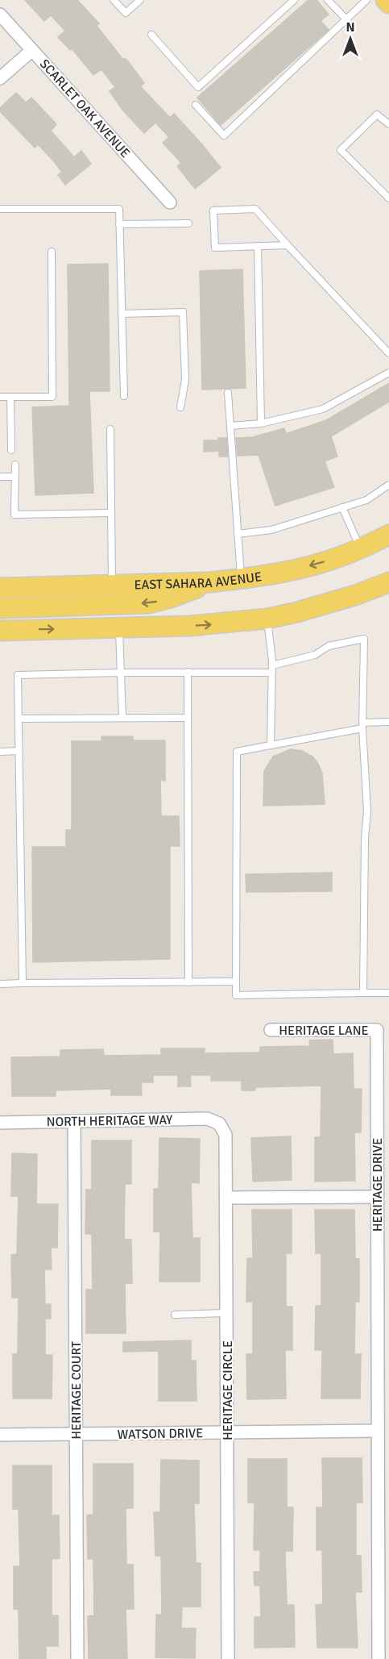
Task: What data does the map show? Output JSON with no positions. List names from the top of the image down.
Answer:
{
  "streets": {
    "main road": ["EAST SAHARA AVENUE"],
    "street": [
      "SCARLET OAK AVENUE",
      "HERITAGE LANE",
      "NORTH HERITAGE WAY",
      "HERITAGE DRIVE",
      "HERITAGE COURT",
      "HERITAGE CIRCLE",
      "WATSON DRIVE"
    ]
  },
  "crossings": [
    ["HERITAGE LANE", "HERITAGE DRIVE"],
    ["NORTH HERITAGE WAY", "HERITAGE COURT"],
    ["NORTH HERITAGE WAY", "HERITAGE CIRCLE"],
    ["HERITAGE DRIVE", "WATSON DRIVE"],
    ["HERITAGE COURT", "WATSON DRIVE"],
    ["HERITAGE CIRCLE", "WATSON DRIVE"]
  ],
  "north": "top"
}
